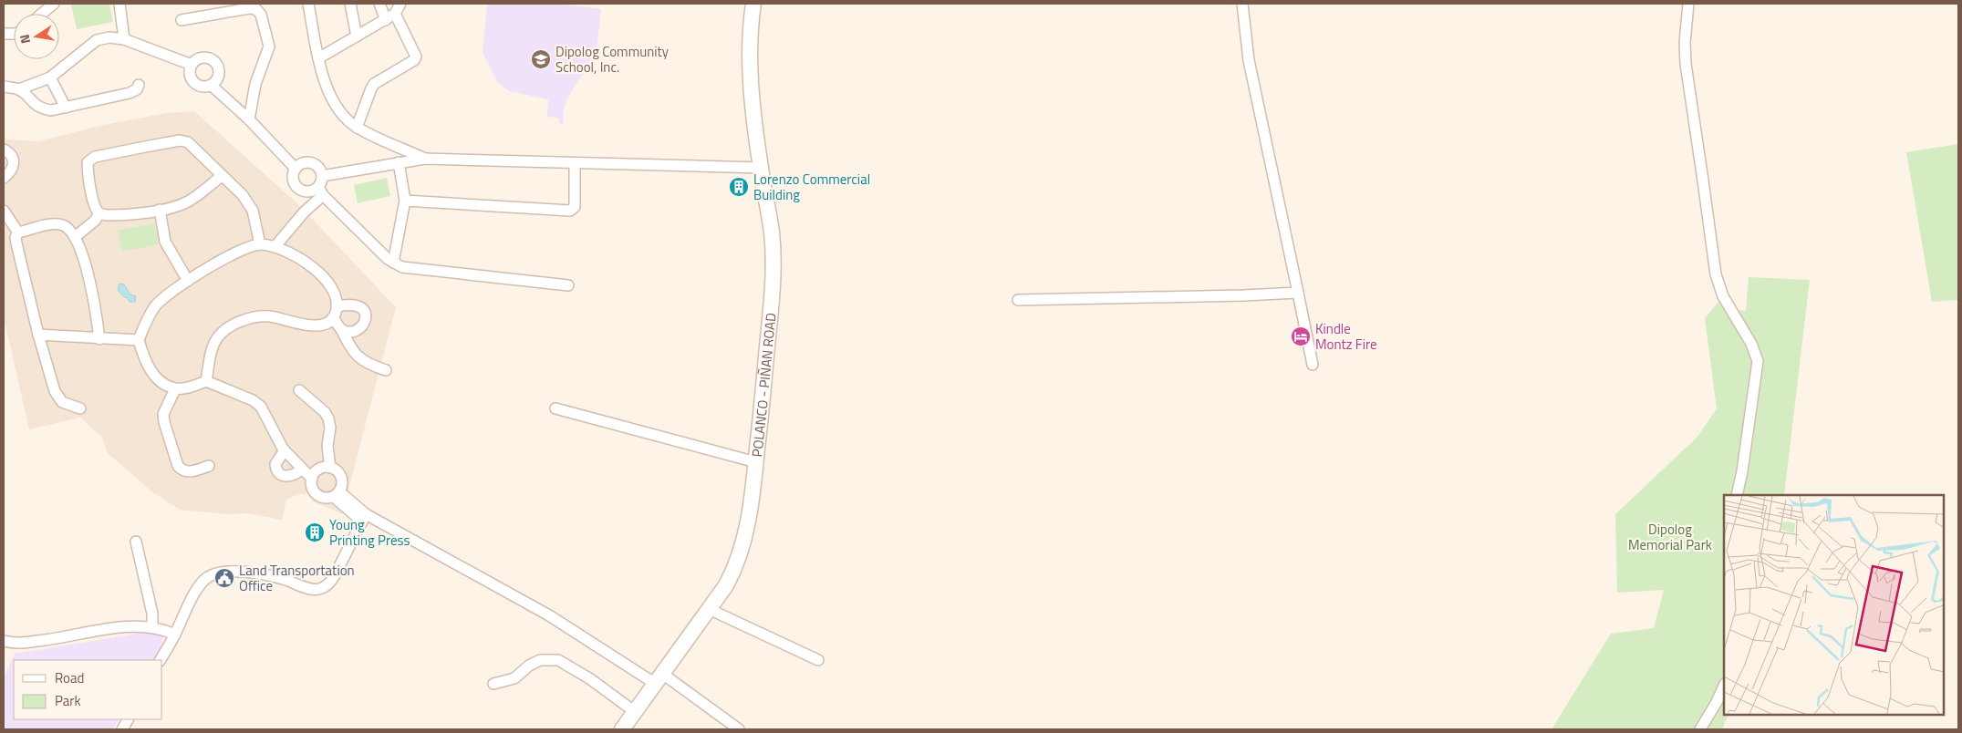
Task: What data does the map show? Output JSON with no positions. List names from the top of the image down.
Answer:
{
  "streets": {
    "main road": ["POLANCO - PIÑAN ROAD"]
  },
  "parks": ["Dipolog Memorial Park"],
  "places": {
    "school or university": ["Dipolog Community School, Inc."],
    "building": ["Lorenzo Commercial Building", "Young Printing Press"],
    "hotel": ["Kindle Montz Fire"],
    "public building": ["Land Transportation Office"]
  },
  "legend": ["Road", "Park"],
  "north": "left"
}
